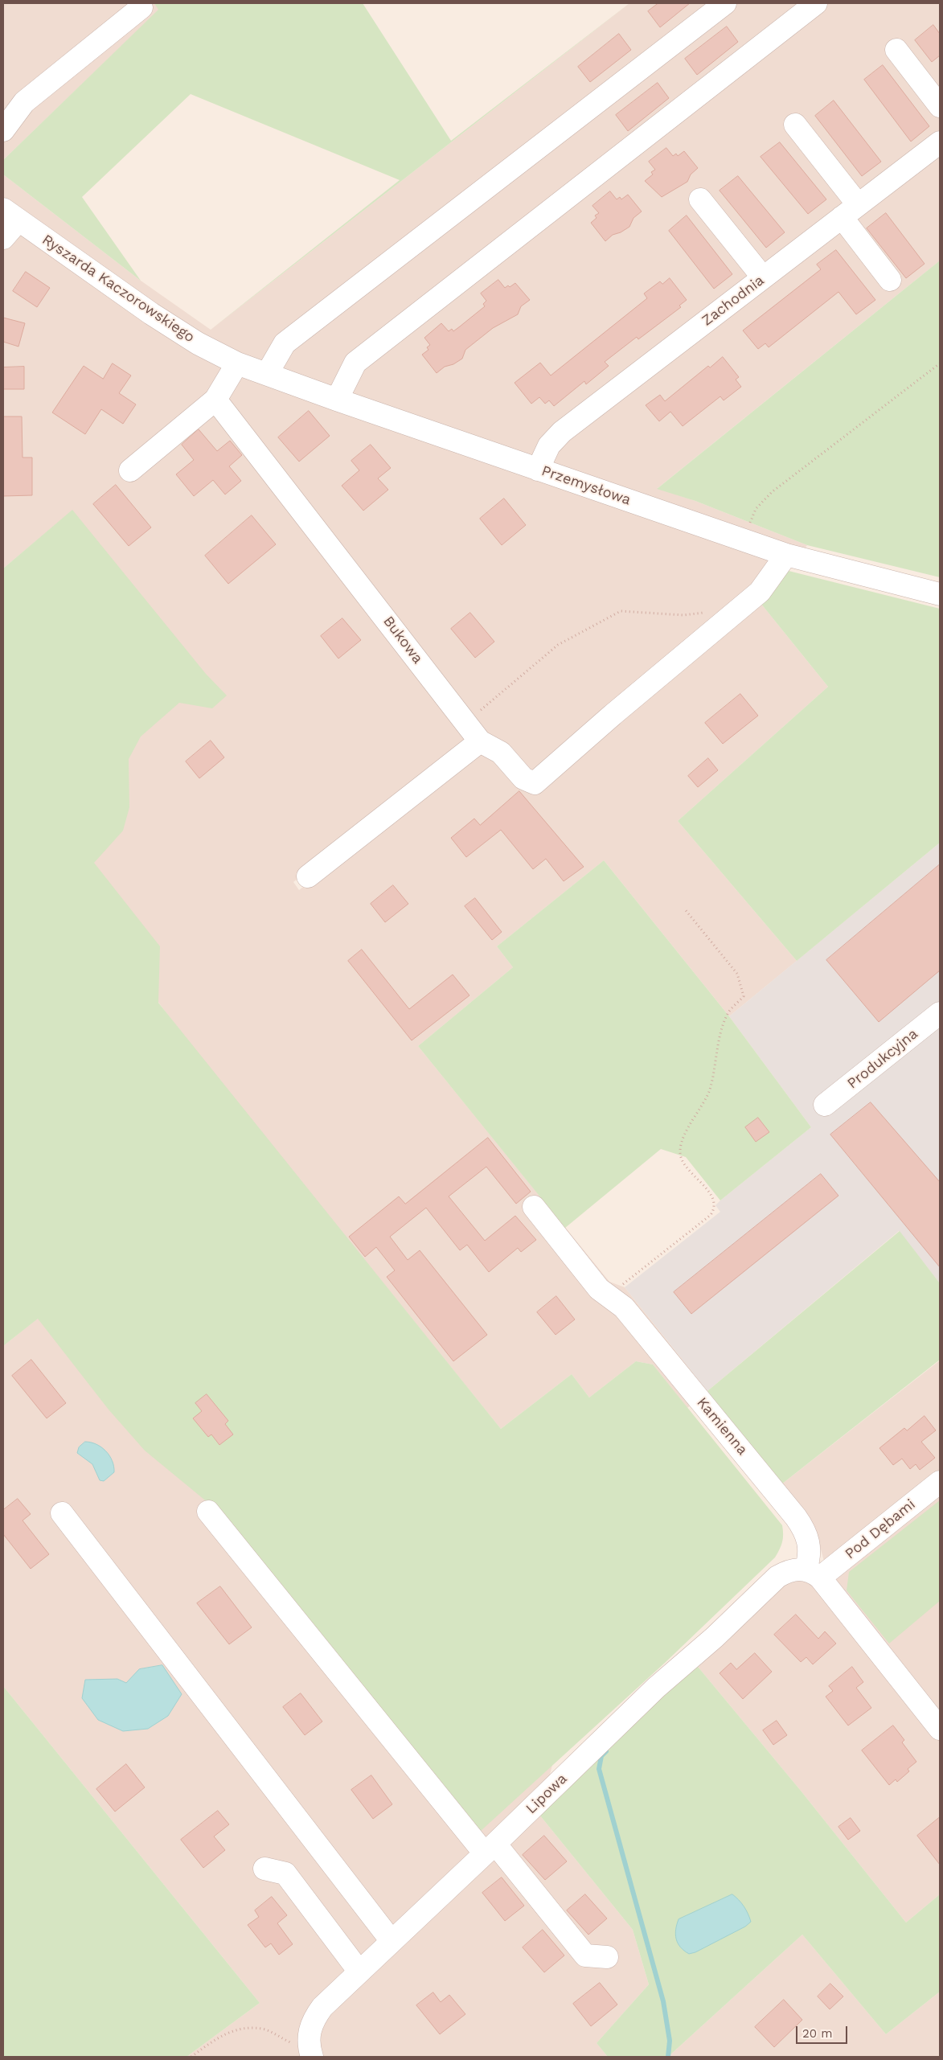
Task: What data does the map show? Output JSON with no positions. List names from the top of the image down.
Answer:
{
  "streets": {
    "street": [
      "Ryszarda Kaczorowskiego",
      "Zachodnia",
      "Przemysłowa",
      "Bukowa",
      "Produkcyjna",
      "Kamienna",
      "Pod Dębami",
      "Lipowa"
    ]
  },
  "crossings": [
    ["Ryszarda Kaczorowskiego", "Przemysłowa"],
    ["Zachodnia", "Przemysłowa"],
    ["Kamienna", "Pod Dębami"],
    ["Kamienna", "Lipowa"],
    ["Pod Dębami", "Lipowa"]
  ],
  "scale_bar": "20 m"
}
